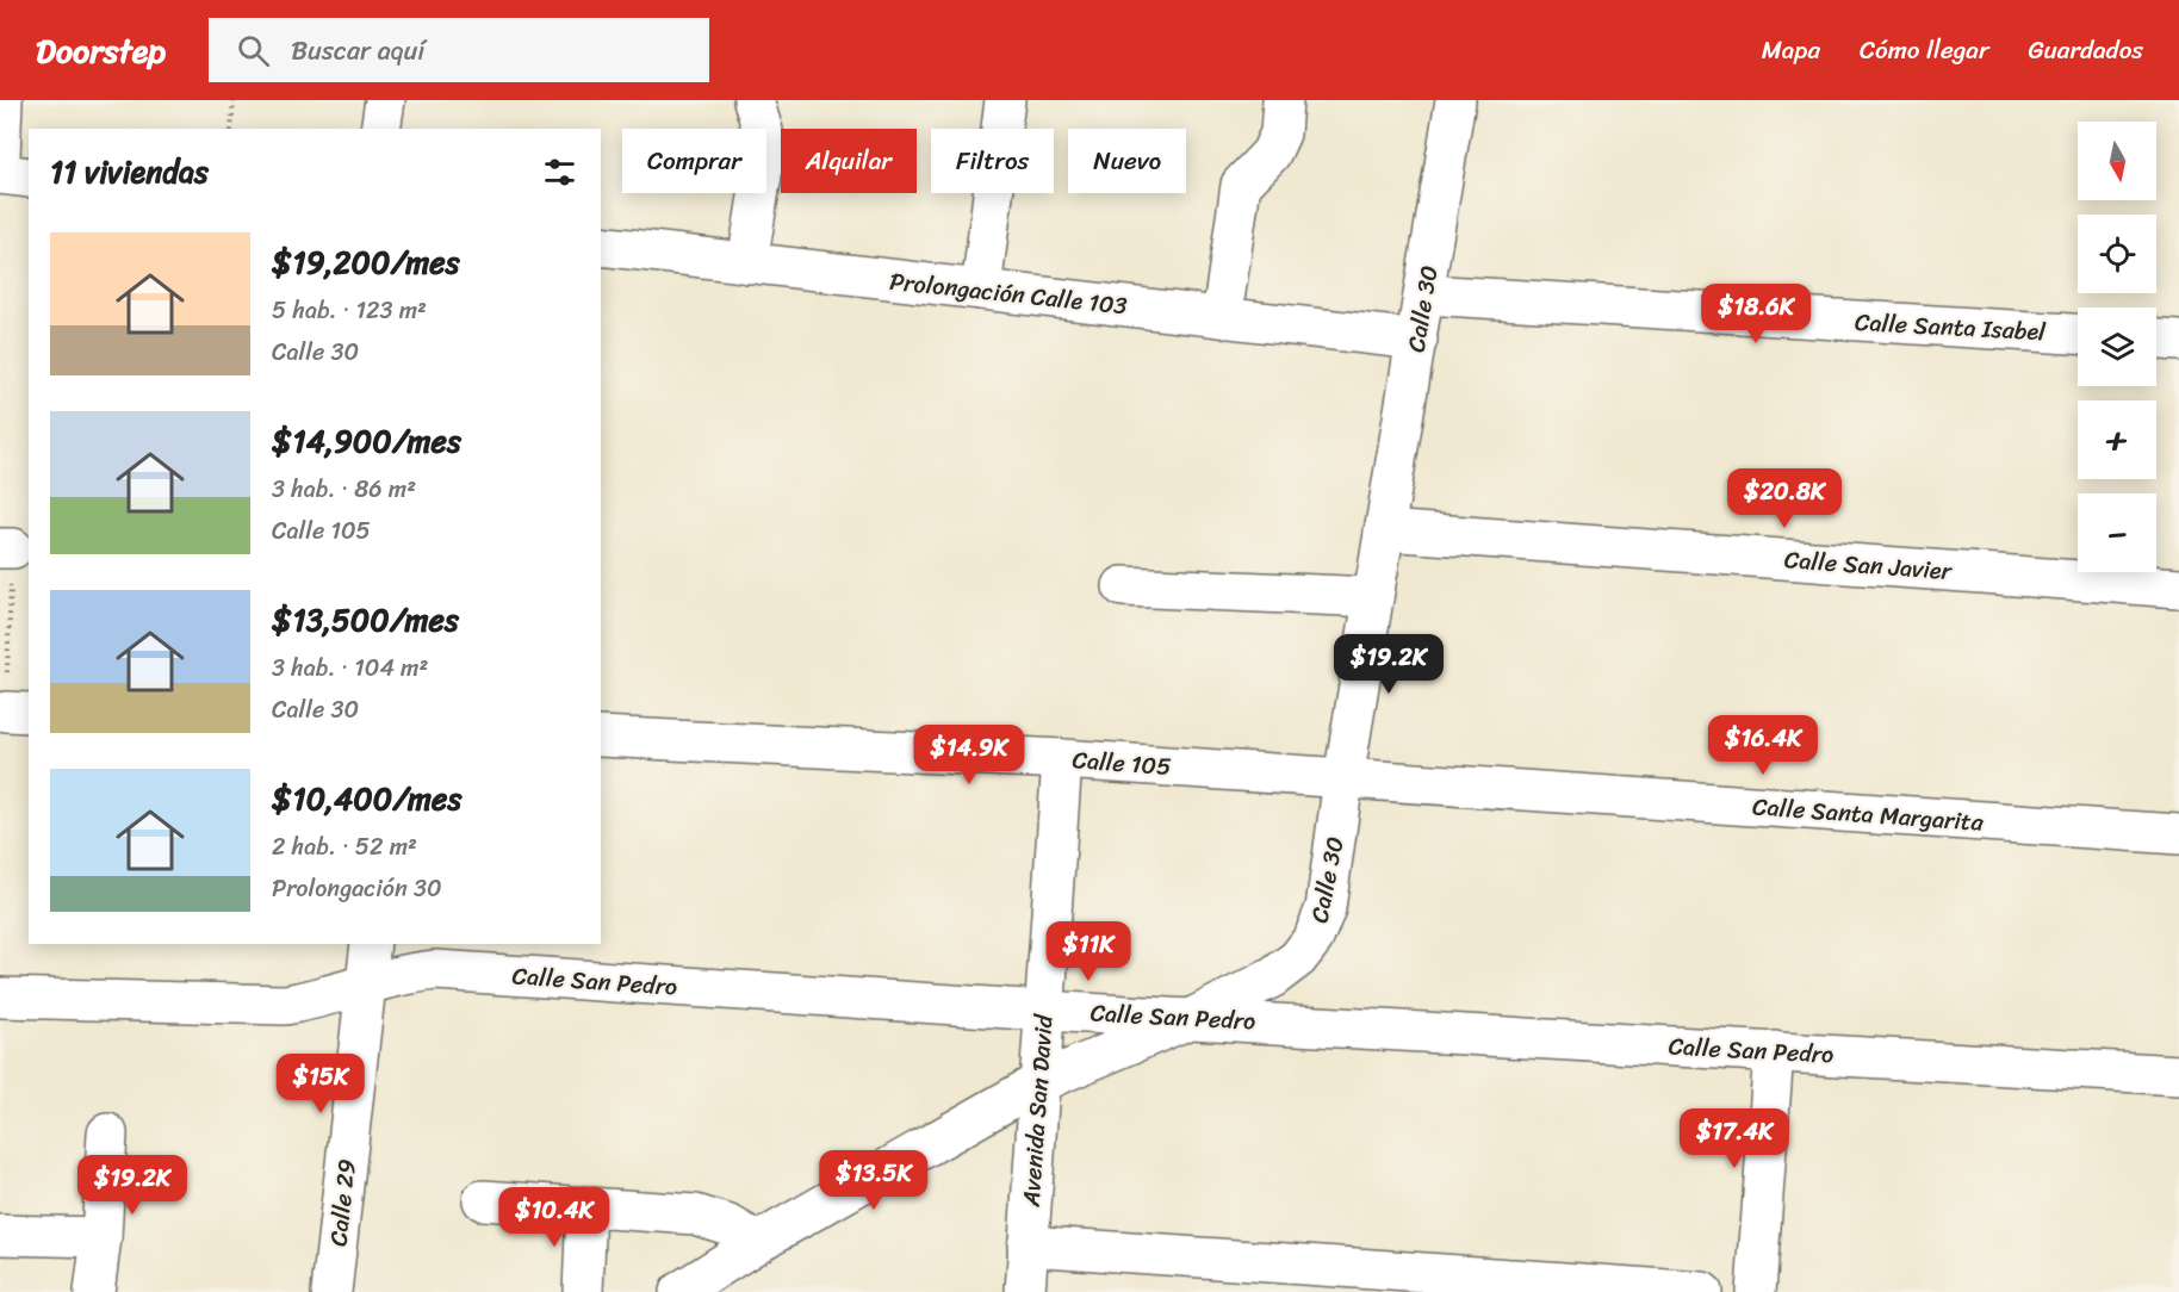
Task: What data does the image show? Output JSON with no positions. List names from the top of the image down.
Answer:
{
  "streets": {
    "street": [
      "Prolongación Calle 103",
      "Calle 30",
      "Calle Santa Isabel",
      "Calle San Javier",
      "Calle 105",
      "Calle Santa Margarita",
      "Calle San Pedro",
      "Avenida San David",
      "Calle 29"
    ]
  },
  "crossings": [
    ["Prolongación Calle 103", "Calle 30"],
    ["Calle 30", "Calle Santa Isabel"],
    ["Calle 30", "Calle San Javier"],
    ["Calle 30", "Calle 105"],
    ["Calle 30", "Calle Santa Margarita"],
    ["Calle 30", "Calle San Pedro"],
    ["Calle 30", "Avenida San David"],
    ["Calle 105", "Calle Santa Margarita"],
    ["Calle 105", "Avenida San David"],
    ["Calle San Pedro", "Avenida San David"],
    ["Calle San Pedro", "Calle 29"]
  ],
  "north": "bottom",
  "page": {
    "header": "Doorstep",
    "search": "Buscar aquí",
    "nav": ["Mapa", "Cómo llegar", "Guardados"],
    "map_buttons": ["+", "−"],
    "chip": [
      "Comprar",
      "Alquilar",
      "Filtros",
      "Nuevo"
    ],
    "heading": "11 viviendas",
    "list": [
      {
        "name": "$19,200/mes",
        "note": "5 hab. · 123 m² · Calle 30"
      },
      {
        "name": "$14,900/mes",
        "note": "3 hab. · 86 m² · Calle 105"
      },
      {
        "name": "$13,500/mes",
        "note": "3 hab. · 104 m² · Calle 30"
      },
      {
        "name": "$10,400/mes",
        "note": "2 hab. · 52 m² · Prolongación 30"
      }
    ],
    "price": [
      "$18.6K",
      "$20.8K",
      "$19.2K",
      "$16.4K",
      "$14.9K",
      "$11K",
      "$15K",
      "$17.4K",
      "$13.5K",
      "$19.2K",
      "$10.4K"
    ]
  }
}
